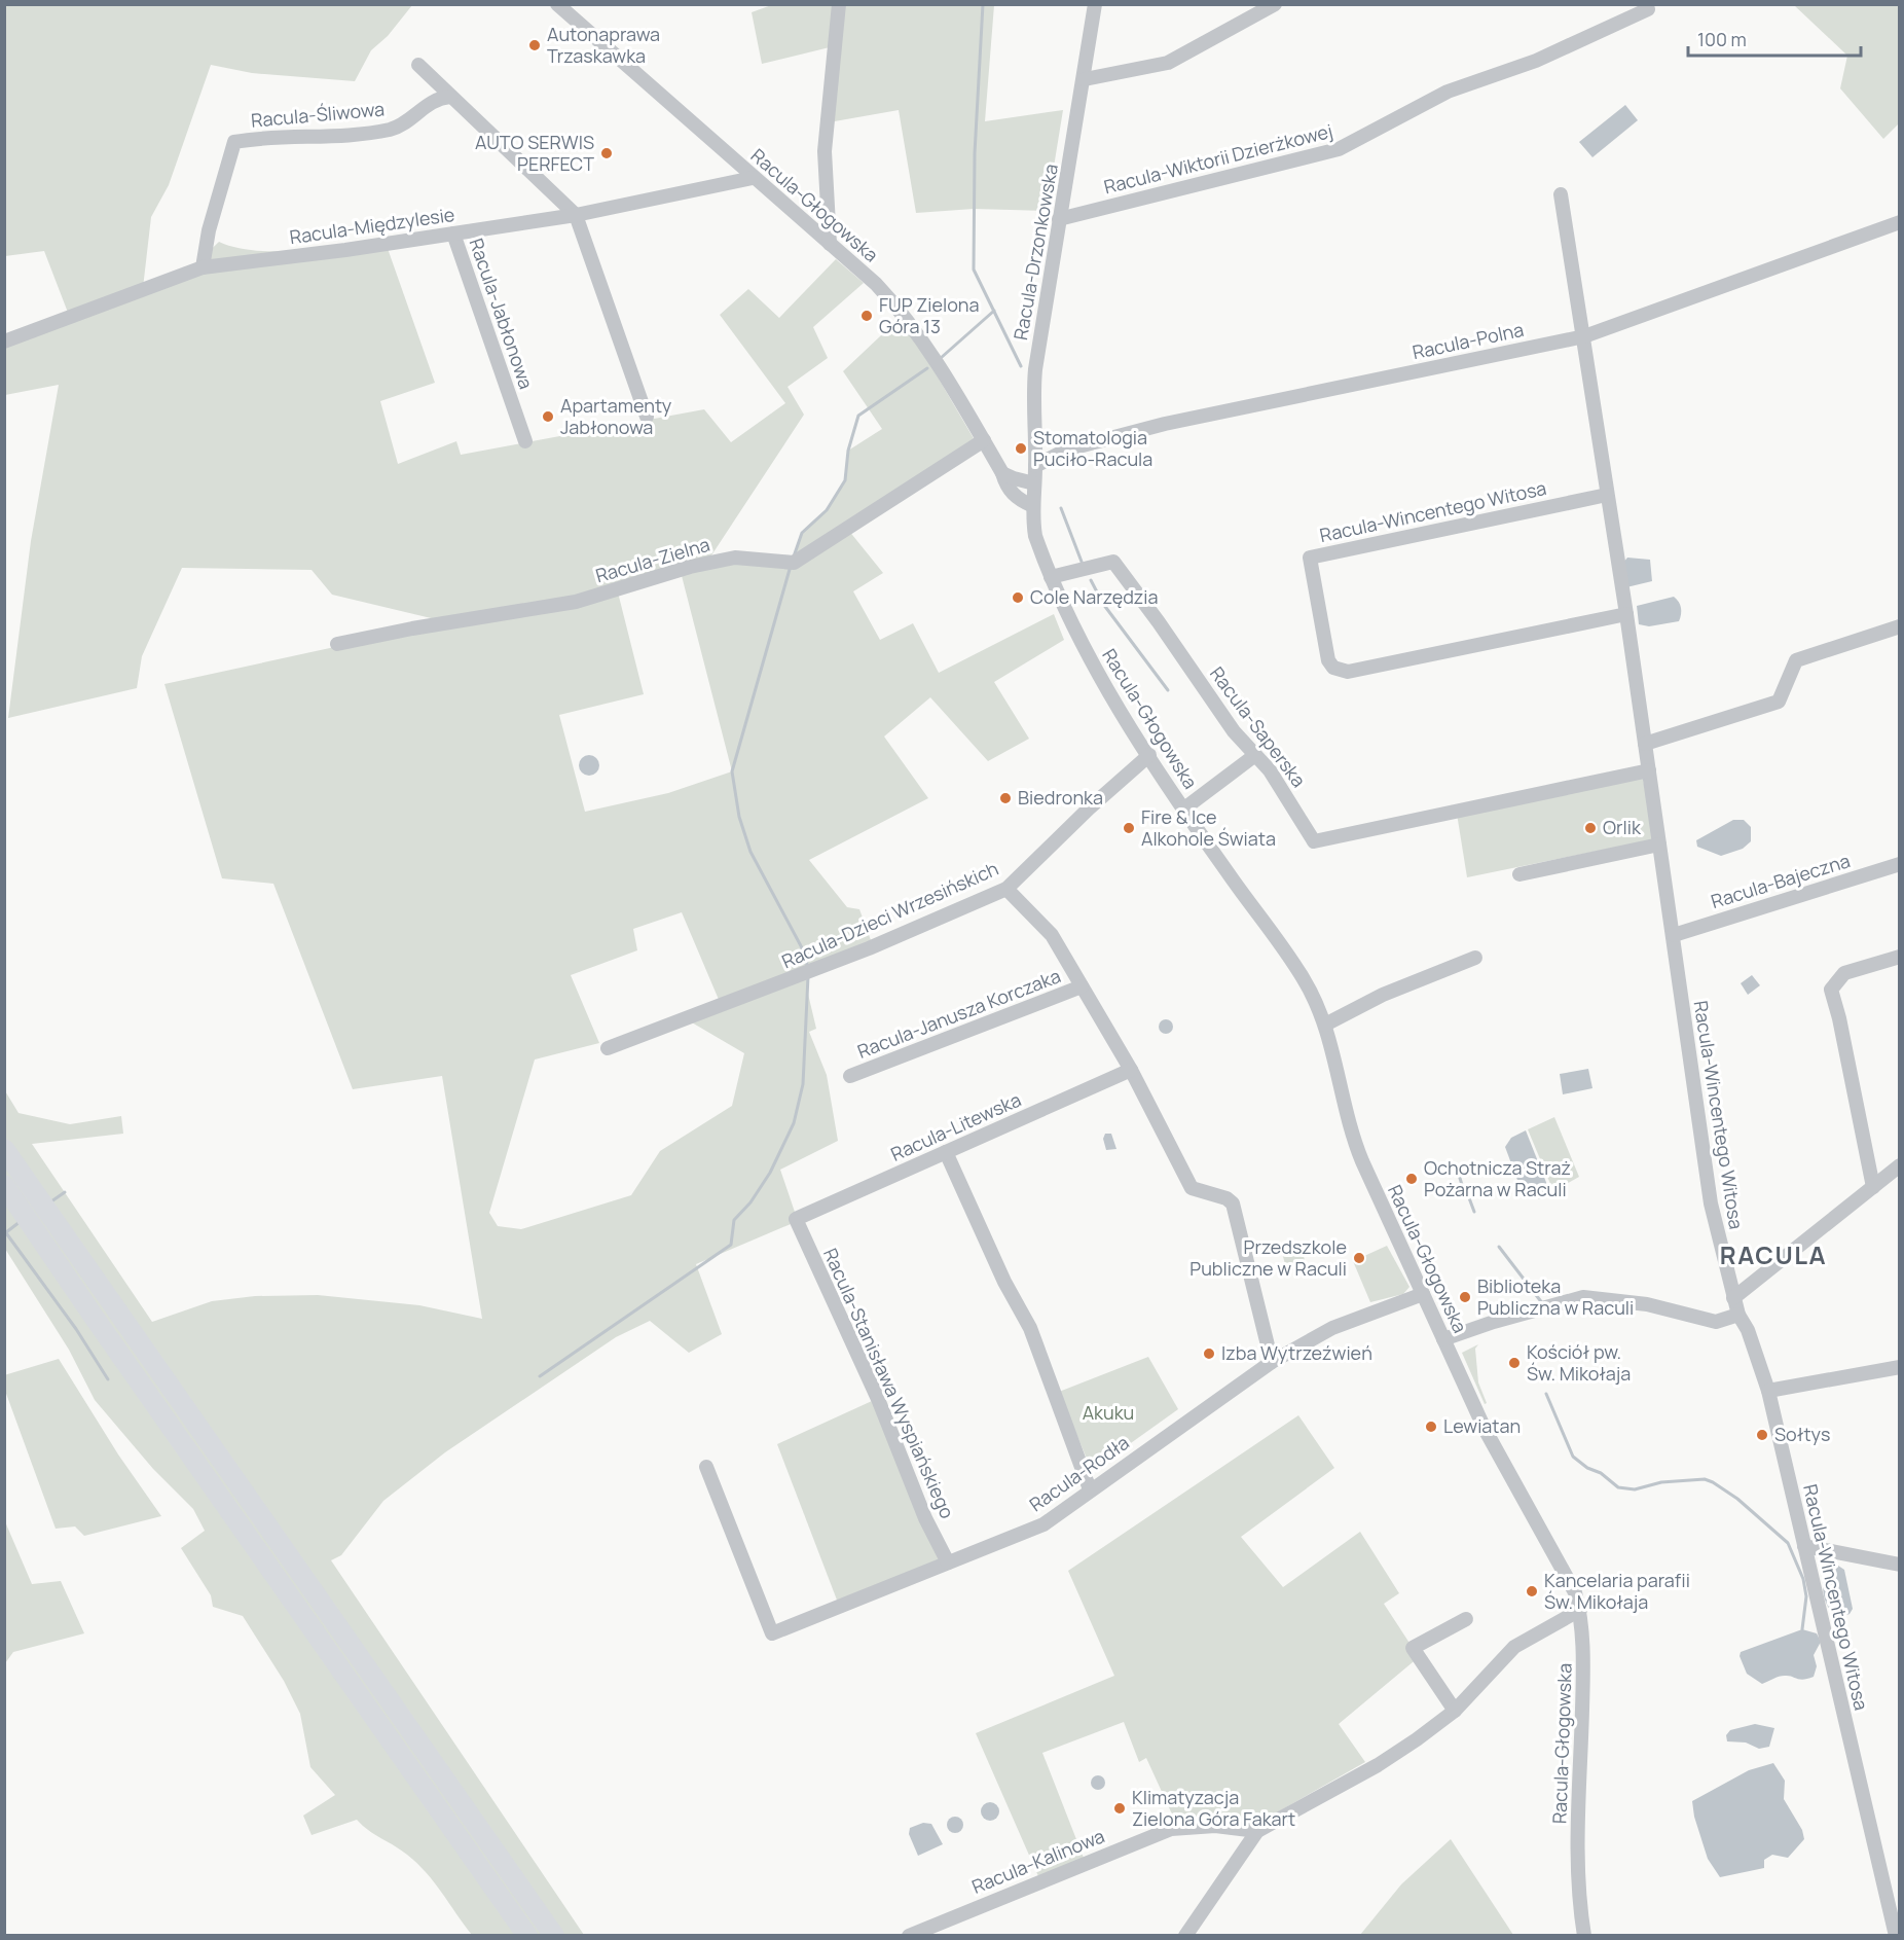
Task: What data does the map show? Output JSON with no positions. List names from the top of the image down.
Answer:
{
  "streets": {
    "street": [
      "Racula-Śliwowa",
      "Racula-Wiktorii Dzierżkowej",
      "Racula-Głogowska",
      "Racula-Międzylesie",
      "Racula-Drzonkowska",
      "Racula-Jabłonowa",
      "Racula-Polna",
      "Racula-Wincentego Witosa",
      "Racula-Zielna",
      "Racula-Saperska",
      "Racula-Bajeczna",
      "Racula-Dzieci Wrzesińskich",
      "Racula-Janusza Korczaka",
      "Racula-Litewska",
      "Racula-Stanisława Wyspiańskiego",
      "Racula-Rodła",
      "Racula-Kalinowa"
    ]
  },
  "crossings": [
    ["Racula-Śliwowa", "Racula-Międzylesie"],
    ["Racula-Wiktorii Dzierżkowej", "Racula-Drzonkowska"],
    ["Racula-Głogowska", "Racula-Międzylesie"],
    ["Racula-Głogowska", "Racula-Drzonkowska"],
    ["Racula-Głogowska", "Racula-Zielna"],
    ["Racula-Głogowska", "Racula-Saperska"],
    ["Racula-Głogowska", "Racula-Dzieci Wrzesińskich"],
    ["Racula-Głogowska", "Racula-Rodła"],
    ["Racula-Międzylesie", "Racula-Jabłonowa"],
    ["Racula-Drzonkowska", "Racula-Polna"],
    ["Racula-Polna", "Racula-Wincentego Witosa"],
    ["Racula-Wincentego Witosa", "Racula-Saperska"],
    ["Racula-Wincentego Witosa", "Racula-Bajeczna"],
    ["Racula-Dzieci Wrzesińskich", "Racula-Janusza Korczaka"],
    ["Racula-Janusza Korczaka", "Racula-Litewska"],
    ["Racula-Janusza Korczaka", "Racula-Rodła"],
    ["Racula-Litewska", "Racula-Stanisława Wyspiańskiego"],
    ["Racula-Stanisława Wyspiańskiego", "Racula-Rodła"]
  ],
  "districts": ["RACULA"],
  "parks": ["Akuku"],
  "places": [
    "Autonaprawa Trzaskawka",
    "AUTO SERWIS PERFECT",
    "FUP Zielona Góra 13",
    "Apartamenty Jabłonowa",
    "Stomatologia Puciło-Racula",
    "Cole Narzędzia",
    "Biedronka",
    "Fire & Ice Alkohole Świata",
    "Orlik",
    "Ochotnicza Straż Pożarna w Raculi",
    "Przedszkole Publiczne w Raculi",
    "Biblioteka Publiczna w Raculi",
    "Izba Wytrzeźwień",
    "Kościół pw. Św. Mikołaja",
    "Lewiatan",
    "Sołtys",
    "Kancelaria parafii Św. Mikołaja",
    "Klimatyzacja Zielona Góra Fakart"
  ],
  "scale_bar": "100 m"
}
